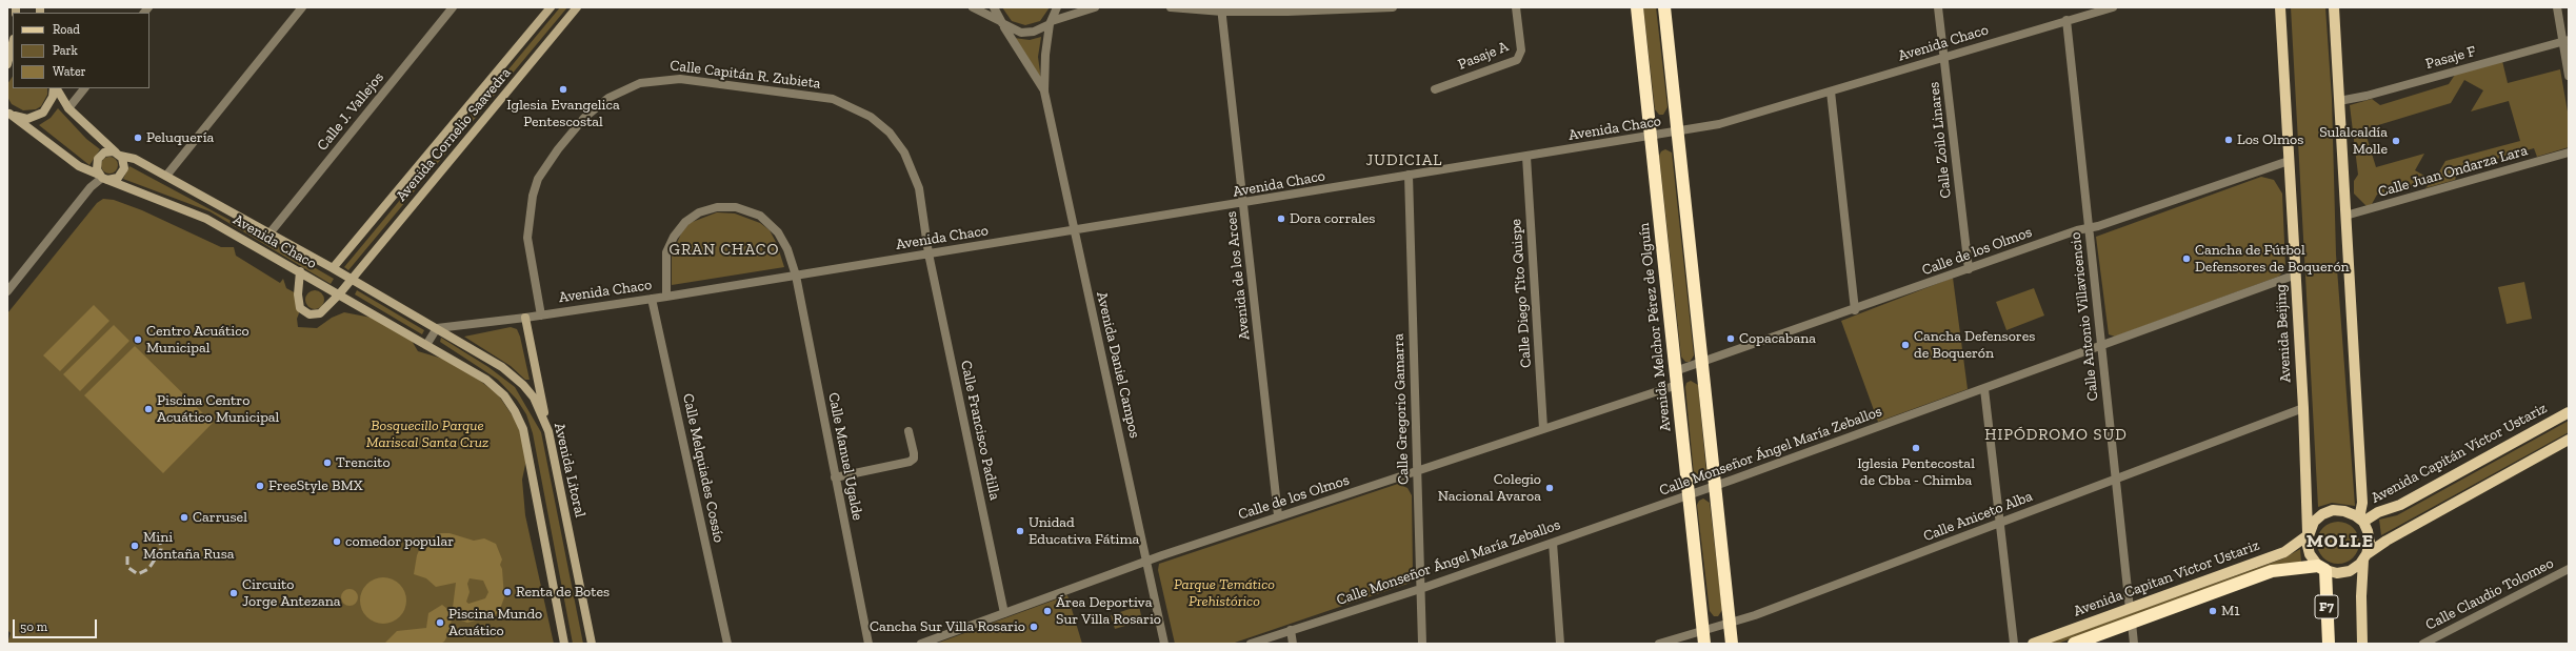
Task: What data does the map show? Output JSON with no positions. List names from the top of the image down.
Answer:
{
  "streets": {
    "highway": ["Avenida Melchor Pérez de Olguín", "Avenida Capitan Víctor Ustariz", "F7"],
    "main road": [
      "Avenida Chaco",
      "Avenida Cornelio Saavedra",
      "Avenida Beijing",
      "Avenida Capitán Víctor Ustariz",
      "Avenida Litoral"
    ],
    "street": [
      "Pasaje A",
      "Pasaje F",
      "Calle Capitán R. Zubieta",
      "Calle J. Vallejos",
      "Calle Zoilo Linares",
      "Calle Juan Ondarza Lara",
      "Calle de los Olmos",
      "Avenida de los Arces",
      "Calle Diego Tito Quispe",
      "Calle Antonio Villavicencio",
      "Avenida Daniel Campos",
      "Calle Gregorio Gamarra",
      "Calle Francisco Padilla",
      "Calle Monseñor Ángel María Zeballos",
      "Calle Manuel Ugalde",
      "Calle Melquiades Cossío",
      "Calle Aniceto Alba",
      "Calle Claudio Tolomeo"
    ]
  },
  "crossings": [
    ["Avenida Chaco", "Calle Capitán R. Zubieta"],
    ["Avenida Chaco", "Calle J. Vallejos"],
    ["Avenida Chaco", "Avenida Cornelio Saavedra"],
    ["Avenida Chaco", "Calle Zoilo Linares"],
    ["Avenida Chaco", "Avenida de los Arces"],
    ["Avenida Chaco", "Calle Diego Tito Quispe"],
    ["Avenida Chaco", "Calle Antonio Villavicencio"],
    ["Avenida Chaco", "Avenida Melchor Pérez de Olguín"],
    ["Avenida Chaco", "Avenida Daniel Campos"],
    ["Avenida Chaco", "Calle Gregorio Gamarra"],
    ["Avenida Chaco", "Calle Francisco Padilla"],
    ["Avenida Chaco", "Calle Manuel Ugalde"],
    ["Avenida Chaco", "Calle Melquiades Cossío"],
    ["Avenida Chaco", "Avenida Litoral"],
    ["Calle Capitán R. Zubieta", "Calle Francisco Padilla"],
    ["Calle Zoilo Linares", "Calle de los Olmos"],
    ["Calle de los Olmos", "Avenida de los Arces"],
    ["Calle de los Olmos", "Calle Diego Tito Quispe"],
    ["Calle de los Olmos", "Calle Antonio Villavicencio"],
    ["Calle de los Olmos", "Avenida Melchor Pérez de Olguín"],
    ["Calle de los Olmos", "Avenida Beijing"],
    ["Calle de los Olmos", "Avenida Daniel Campos"],
    ["Calle de los Olmos", "Calle Gregorio Gamarra"],
    ["Calle de los Olmos", "Calle Francisco Padilla"],
    ["Calle Antonio Villavicencio", "Calle Monseñor Ángel María Zeballos"],
    ["Calle Antonio Villavicencio", "Calle Aniceto Alba"],
    ["Calle Antonio Villavicencio", "Avenida Capitan Víctor Ustariz"],
    ["Avenida Melchor Pérez de Olguín", "Calle Monseñor Ángel María Zeballos"],
    ["Avenida Melchor Pérez de Olguín", "Calle Aniceto Alba"],
    ["Avenida Beijing", "Calle Monseñor Ángel María Zeballos"],
    ["Avenida Beijing", "Avenida Capitán Víctor Ustariz"],
    ["Avenida Beijing", "Calle Aniceto Alba"],
    ["Avenida Beijing", "Avenida Capitan Víctor Ustariz"],
    ["Avenida Beijing", "F7"],
    ["Calle Gregorio Gamarra", "Calle Monseñor Ángel María Zeballos"],
    ["Avenida Capitán Víctor Ustariz", "Avenida Capitan Víctor Ustariz"],
    ["Avenida Capitán Víctor Ustariz", "F7"],
    ["Avenida Capitan Víctor Ustariz", "F7"]
  ],
  "districts": [
    "JUDICIAL",
    "GRAN CHACO",
    "HIPÓDROMO SUD",
    "MOLLE"
  ],
  "parks": ["Bosquecillo Parque Mariscal Santa Cruz", "Parque Temático Prehistórico"],
  "places": [
    "Iglesia Evangelica Pentescostal",
    "Peluquería",
    "Los Olmos",
    "Sulalcaldía Molle",
    "Dora corrales",
    "Cancha de Fútbol Defensores de Boquerón",
    "Copacabana",
    "Centro Acuático Municipal",
    "Cancha Defensores de Boquerón",
    "Piscina Centro Acuático Municipal",
    "Iglesia Pentecostal de Cbba - Chimba",
    "Trencito",
    "FreeStyle BMX",
    "Colegio Nacional Avaroa",
    "Carrusel",
    "Unidad Educativa Fátima",
    "comedor popular",
    "Mini Montaña Rusa",
    "Renta de Botes",
    "Circuito Jorge Antezana",
    "Área Deportiva Sur Villa Rosario",
    "M1",
    "Piscina Mundo Acuático",
    "Cancha Sur Villa Rosario"
  ],
  "legend": ["Road", "Park", "Water"],
  "scale_bar": "50 m"
}
